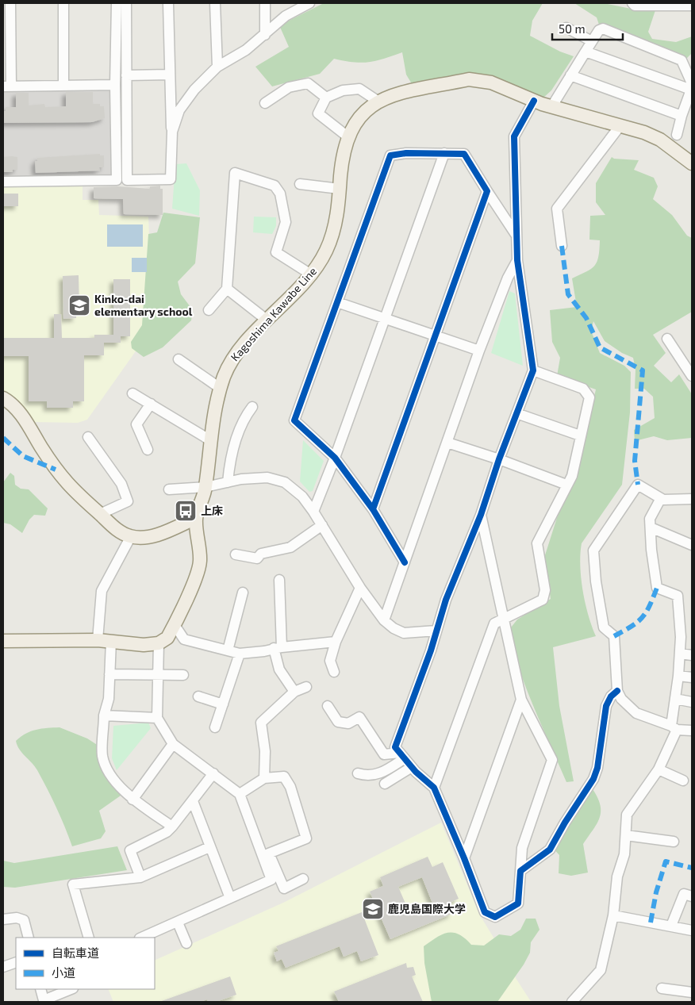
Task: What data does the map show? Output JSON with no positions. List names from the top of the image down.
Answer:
{
  "streets": {
    "main road": ["Kagoshima Kawabe Line"]
  },
  "places": {
    "school or university": ["Kinko-dai elementary school", "鹿児島国際大学"],
    "bus stop": ["上床"]
  },
  "legend": ["自転車道", "小道"],
  "scale_bar": "50 m"
}
